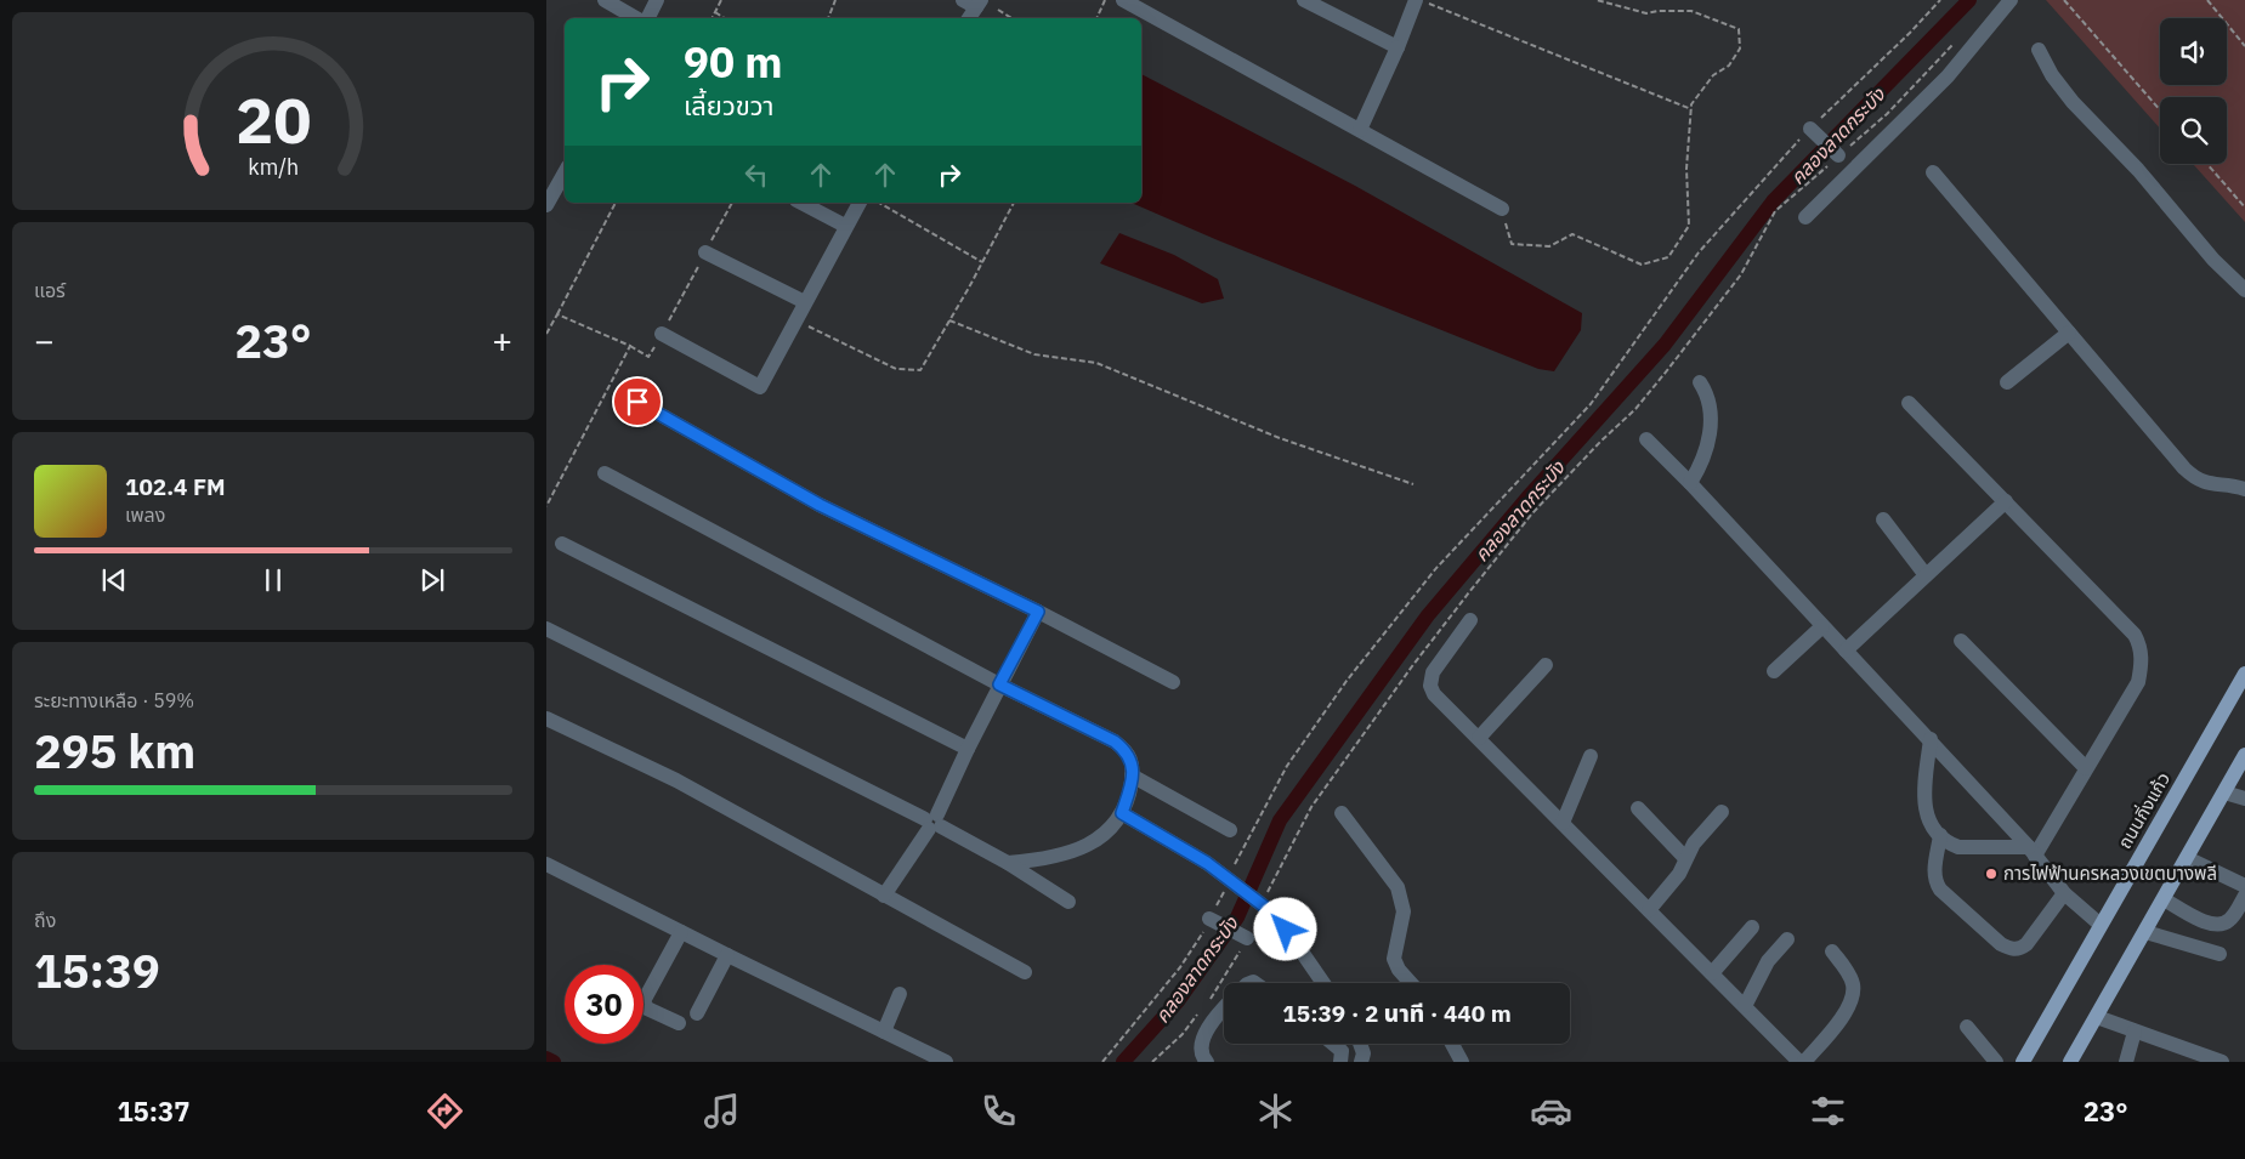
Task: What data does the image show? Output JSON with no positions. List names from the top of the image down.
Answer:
{
  "streets": {
    "main road": ["ถนนกิ่งแก้ว"]
  },
  "water": ["คลองลาดกระบัง"],
  "places": ["การไฟฟ้านครหลวงเขตบางพลี"],
  "page": {
    "turn": ["90 m", "เลี้ยวขวา"],
    "tile": [
      "แอร์",
      ["ระยะทางเหลือ · 59%", "295 km"],
      ["ถึง", "15:39"]
    ],
    "heat": ["−", "23°", "+"],
    "song": ["102.4 FM", "เพลง"],
    "limit": "30",
    "trip": "15:39 · 2 นาที · 440 m",
    "tabs": ["15:37", "23°"],
    "gauge": ["20", "km/h"]
  }
}
